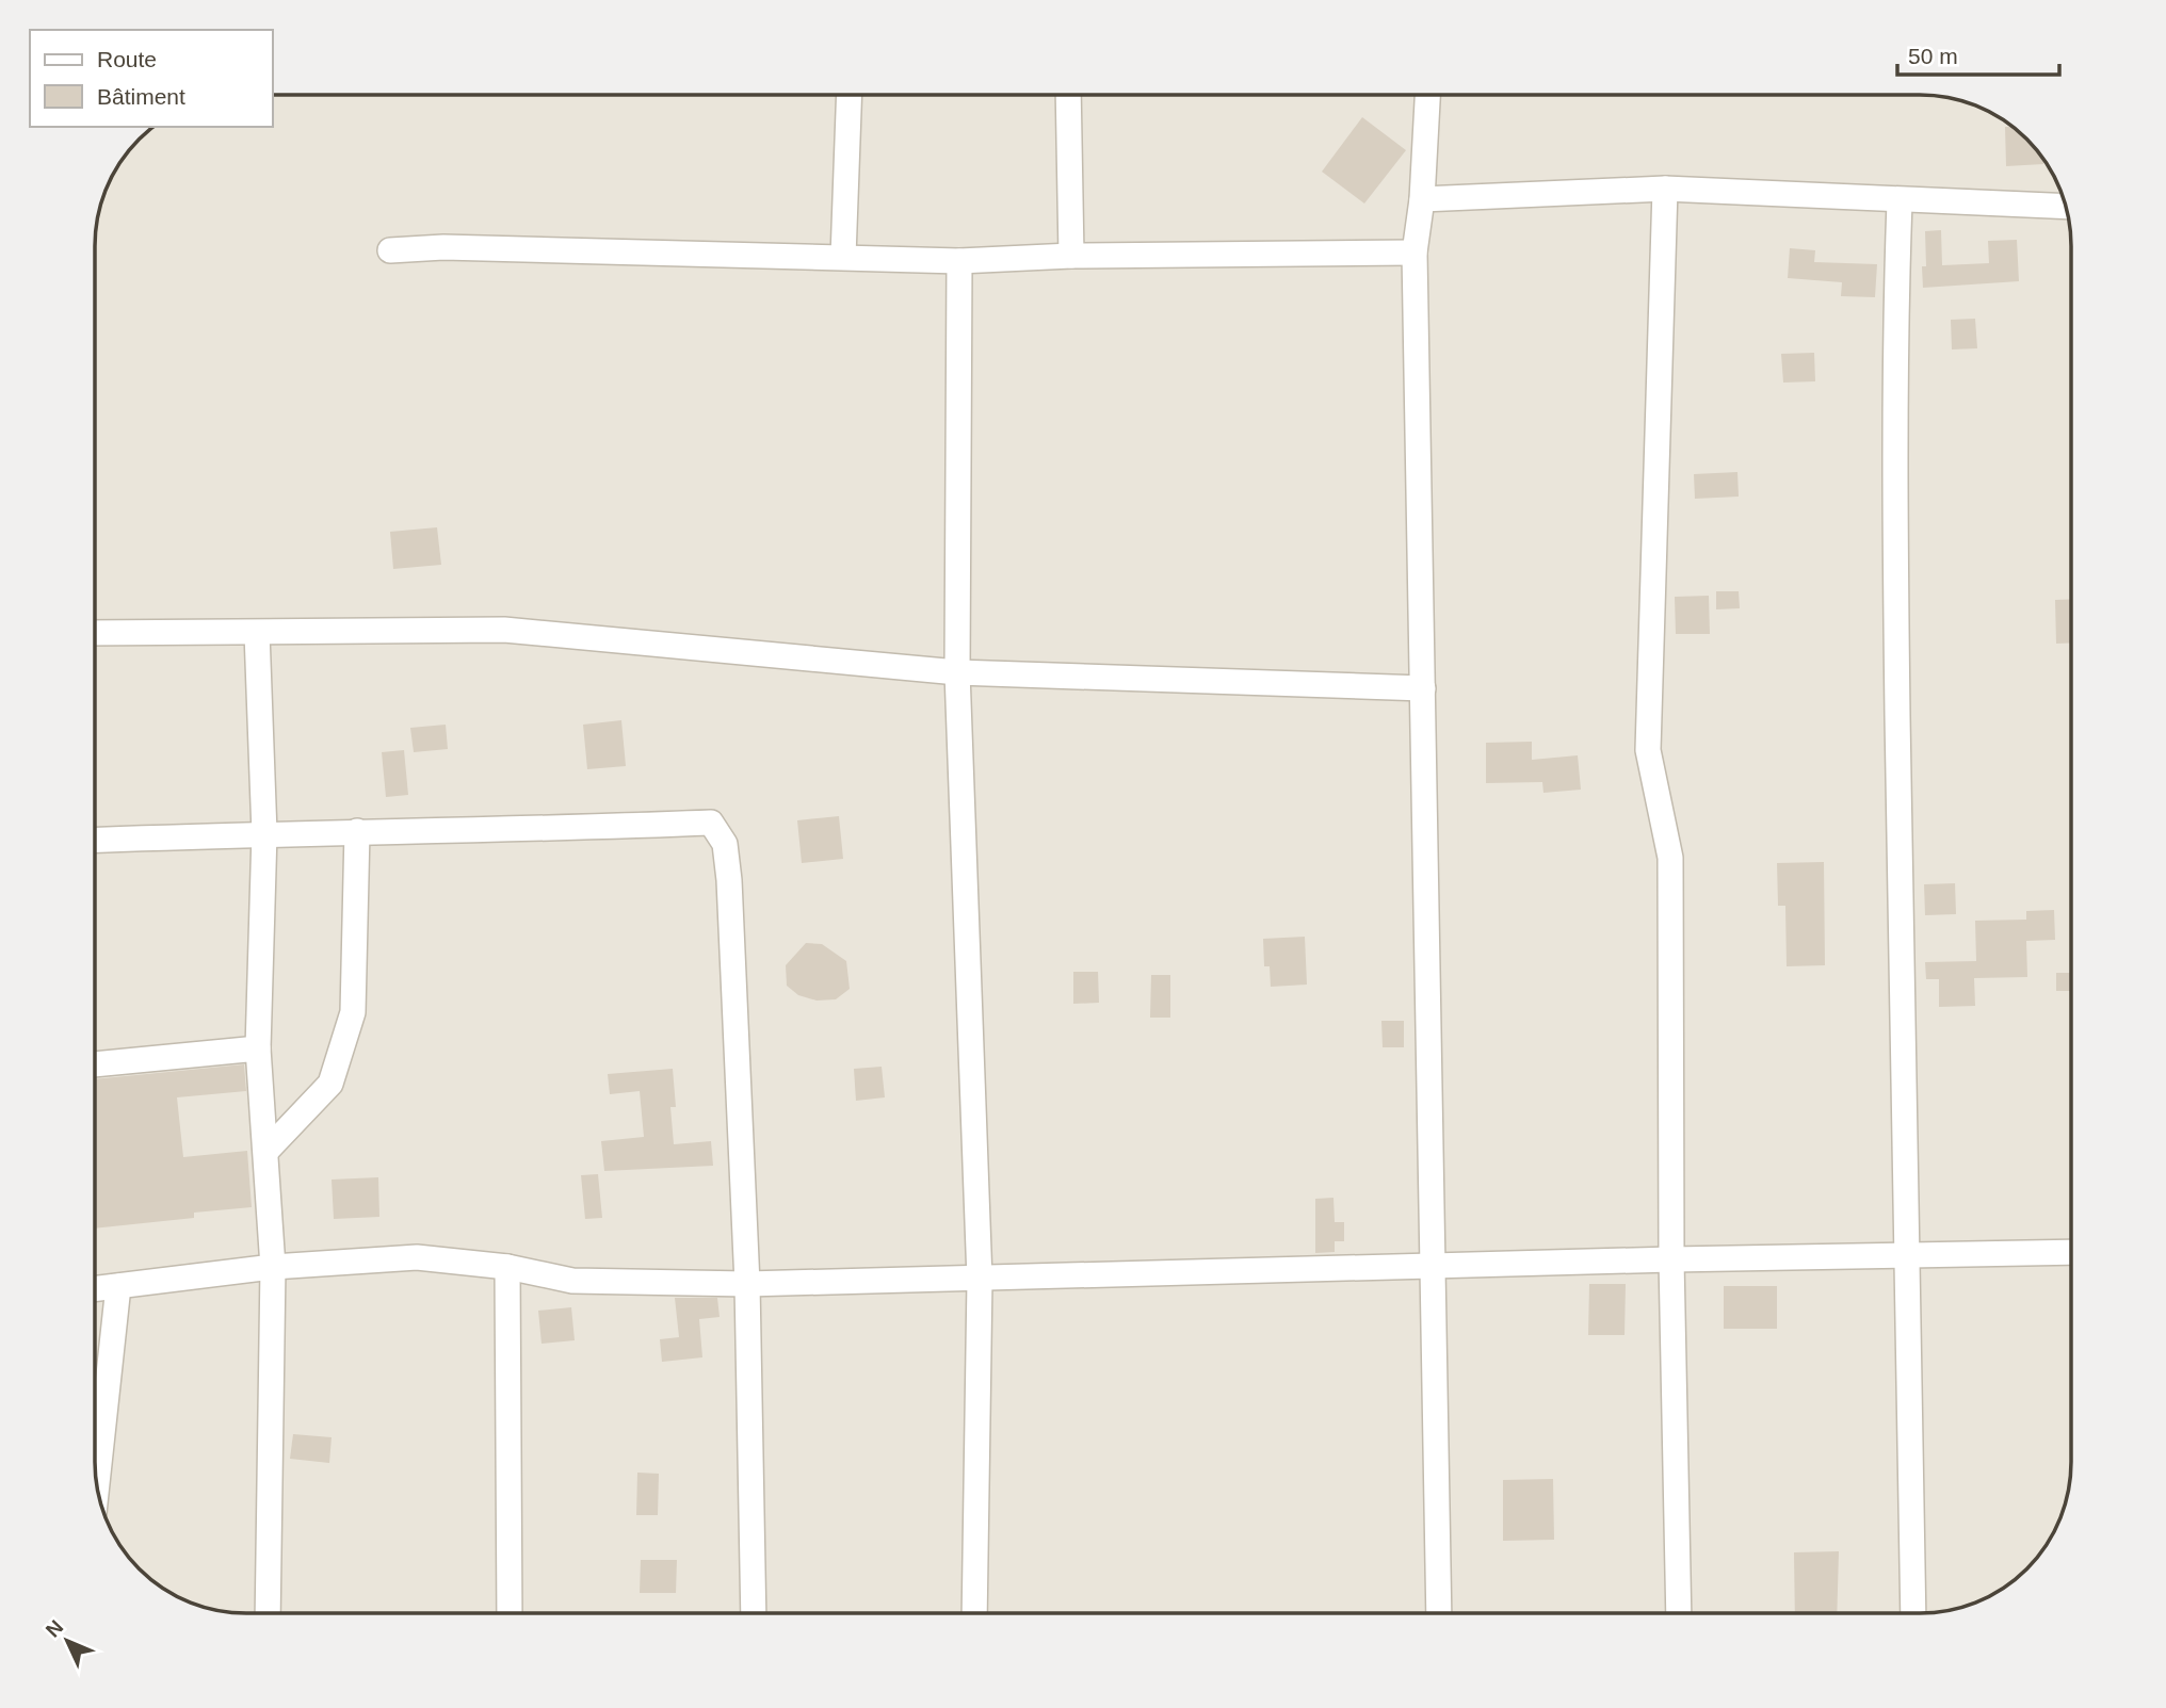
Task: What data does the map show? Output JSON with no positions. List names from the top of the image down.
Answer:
{
  "legend": ["Route", "Bâtiment"],
  "scale_bar": "50 m",
  "north": "top left"
}
